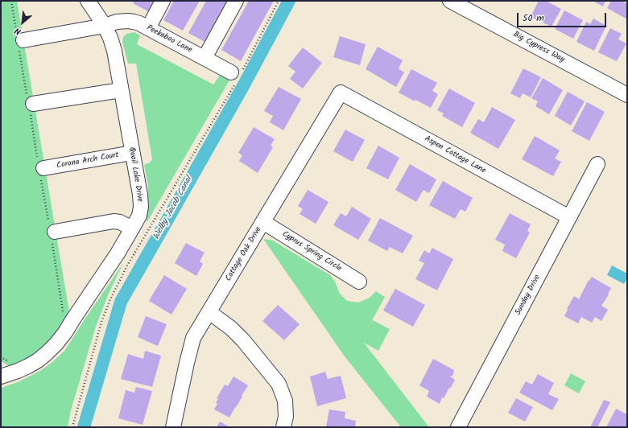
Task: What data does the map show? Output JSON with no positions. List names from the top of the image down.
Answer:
{
  "streets": {
    "street": [
      "Peekaboo Lane",
      "Big Cypress Way",
      "Aspen Cottage Lane",
      "Corona Arch Court",
      "Quail Lake Drive",
      "Cyprus Spring Circle",
      "Cottage Oak Drive",
      "Sunday Drive"
    ]
  },
  "crossings": [
    ["Peekaboo Lane", "Quail Lake Drive"],
    ["Aspen Cottage Lane", "Cottage Oak Drive"],
    ["Aspen Cottage Lane", "Sunday Drive"],
    ["Corona Arch Court", "Quail Lake Drive"],
    ["Cyprus Spring Circle", "Cottage Oak Drive"]
  ],
  "water": ["Welby Jacob Canal"],
  "scale_bar": "50 m",
  "north": "bottom left"
}
